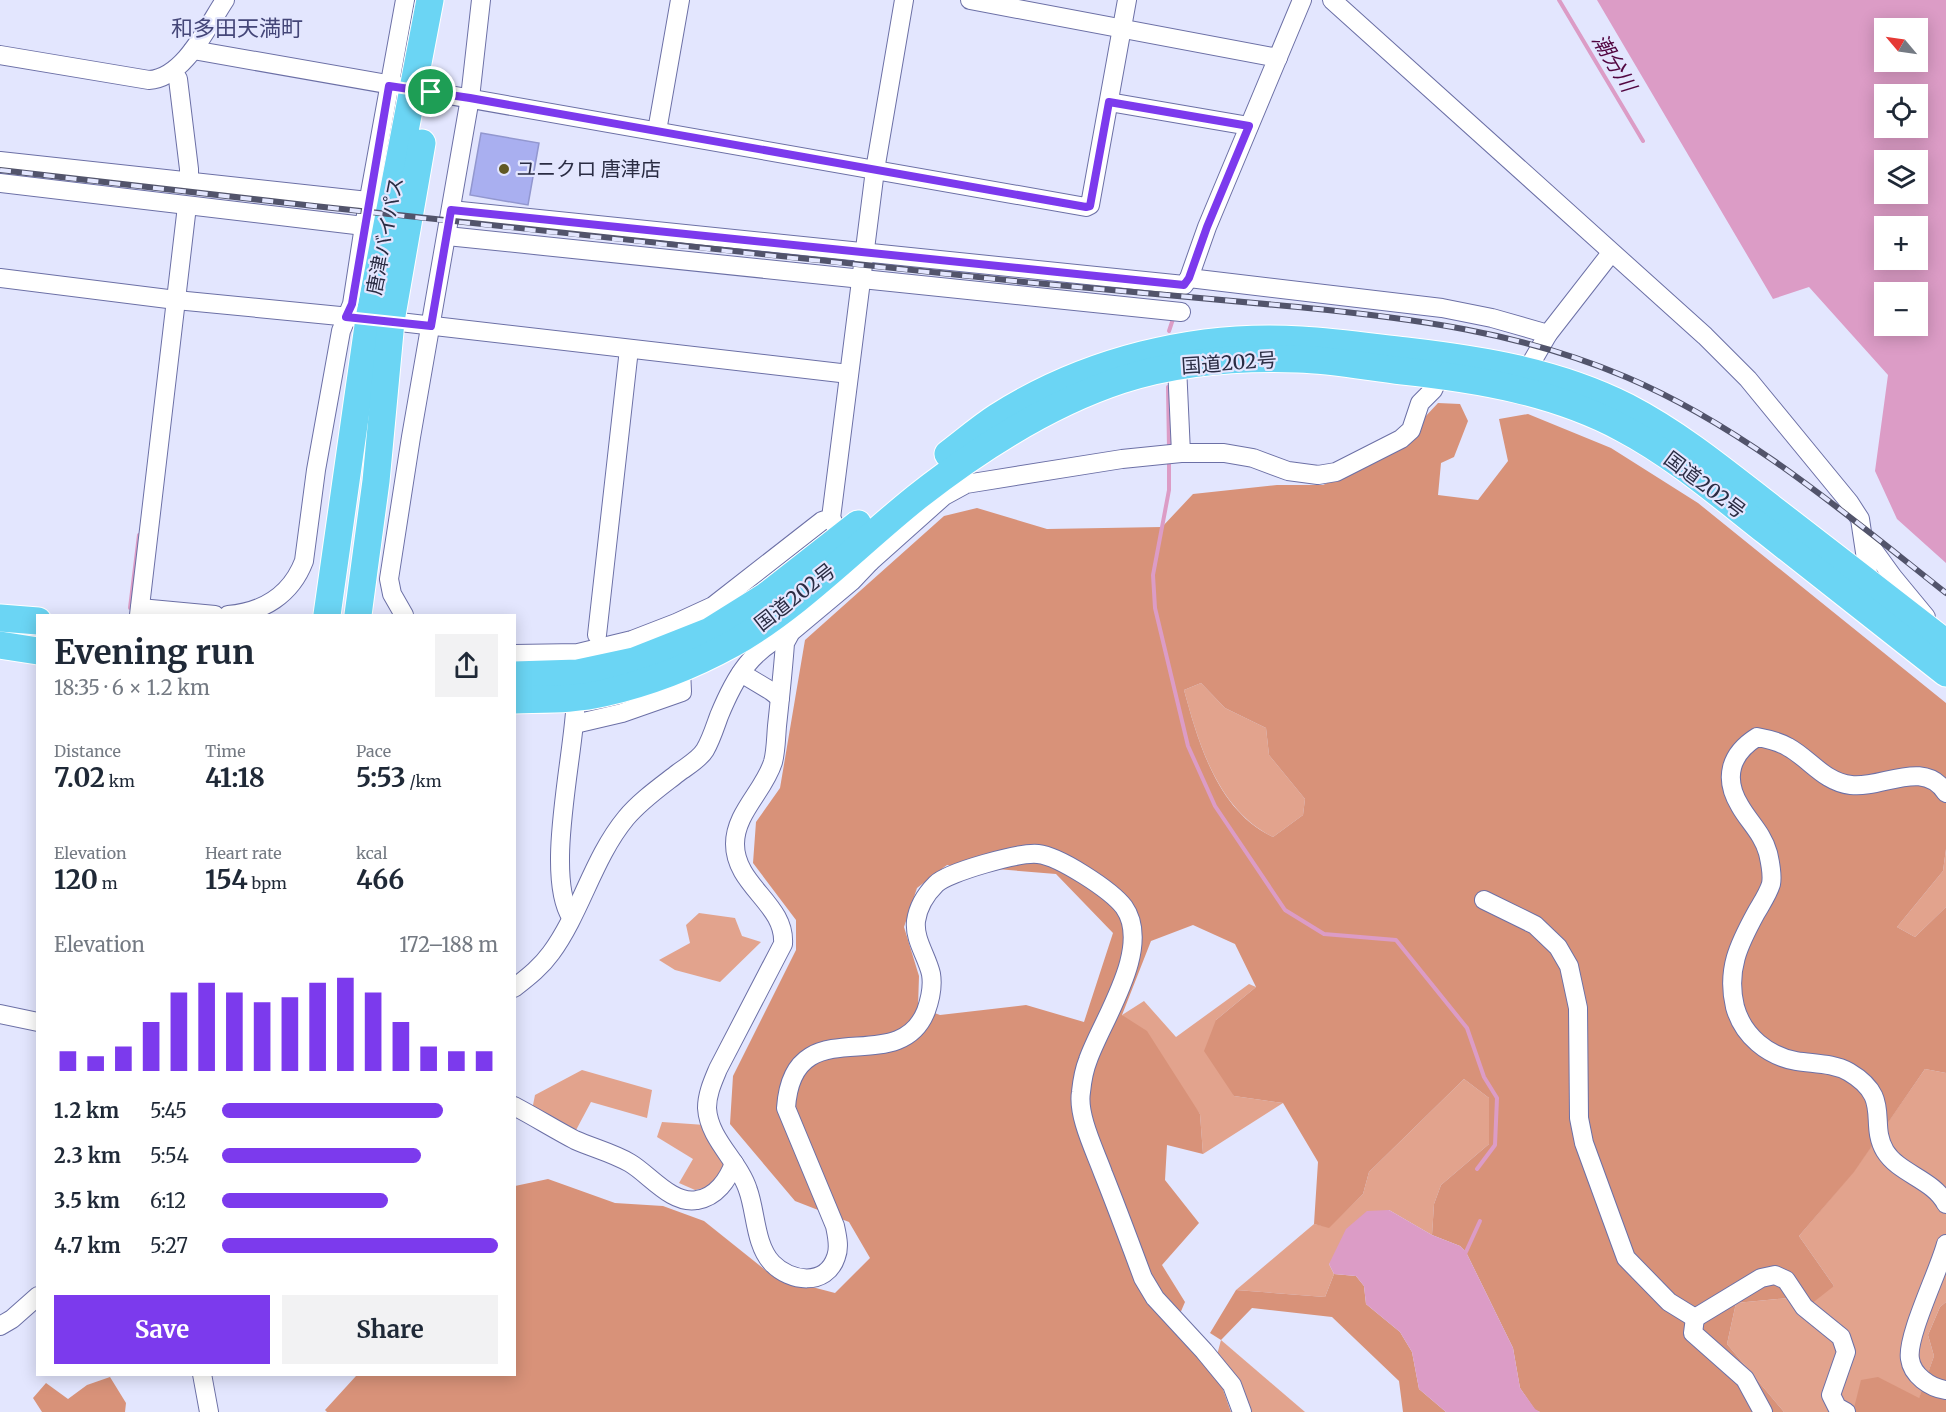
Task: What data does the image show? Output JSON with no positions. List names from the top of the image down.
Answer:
{
  "streets": {
    "highway": ["唐津バイパス", "国道202号"]
  },
  "districts": ["和多田天満町"],
  "water": ["潮分川"],
  "places": ["ユニクロ 唐津店"],
  "north": "top left",
  "page": {
    "map_buttons": ["+", "−"],
    "heading": ["Evening run", "18:35 · 6 × 1.2 km"],
    "stats": [
      ["Distance", "7.02 km"],
      ["Time", "41:18"],
      ["Pace", "5:53 /km"],
      ["Elevation", "120 m"],
      ["Heart rate", "154 bpm"],
      ["kcal", "466"]
    ],
    "chart": ["Elevation", "172–188 m"],
    "list": [
      {
        "name": "1.2 km",
        "note": "5:45"
      },
      {
        "name": "2.3 km",
        "note": "5:54"
      },
      {
        "name": "3.5 km",
        "note": "6:12"
      },
      {
        "name": "4.7 km",
        "note": "5:27"
      }
    ],
    "buttons": ["Save", "Share"]
  }
}
